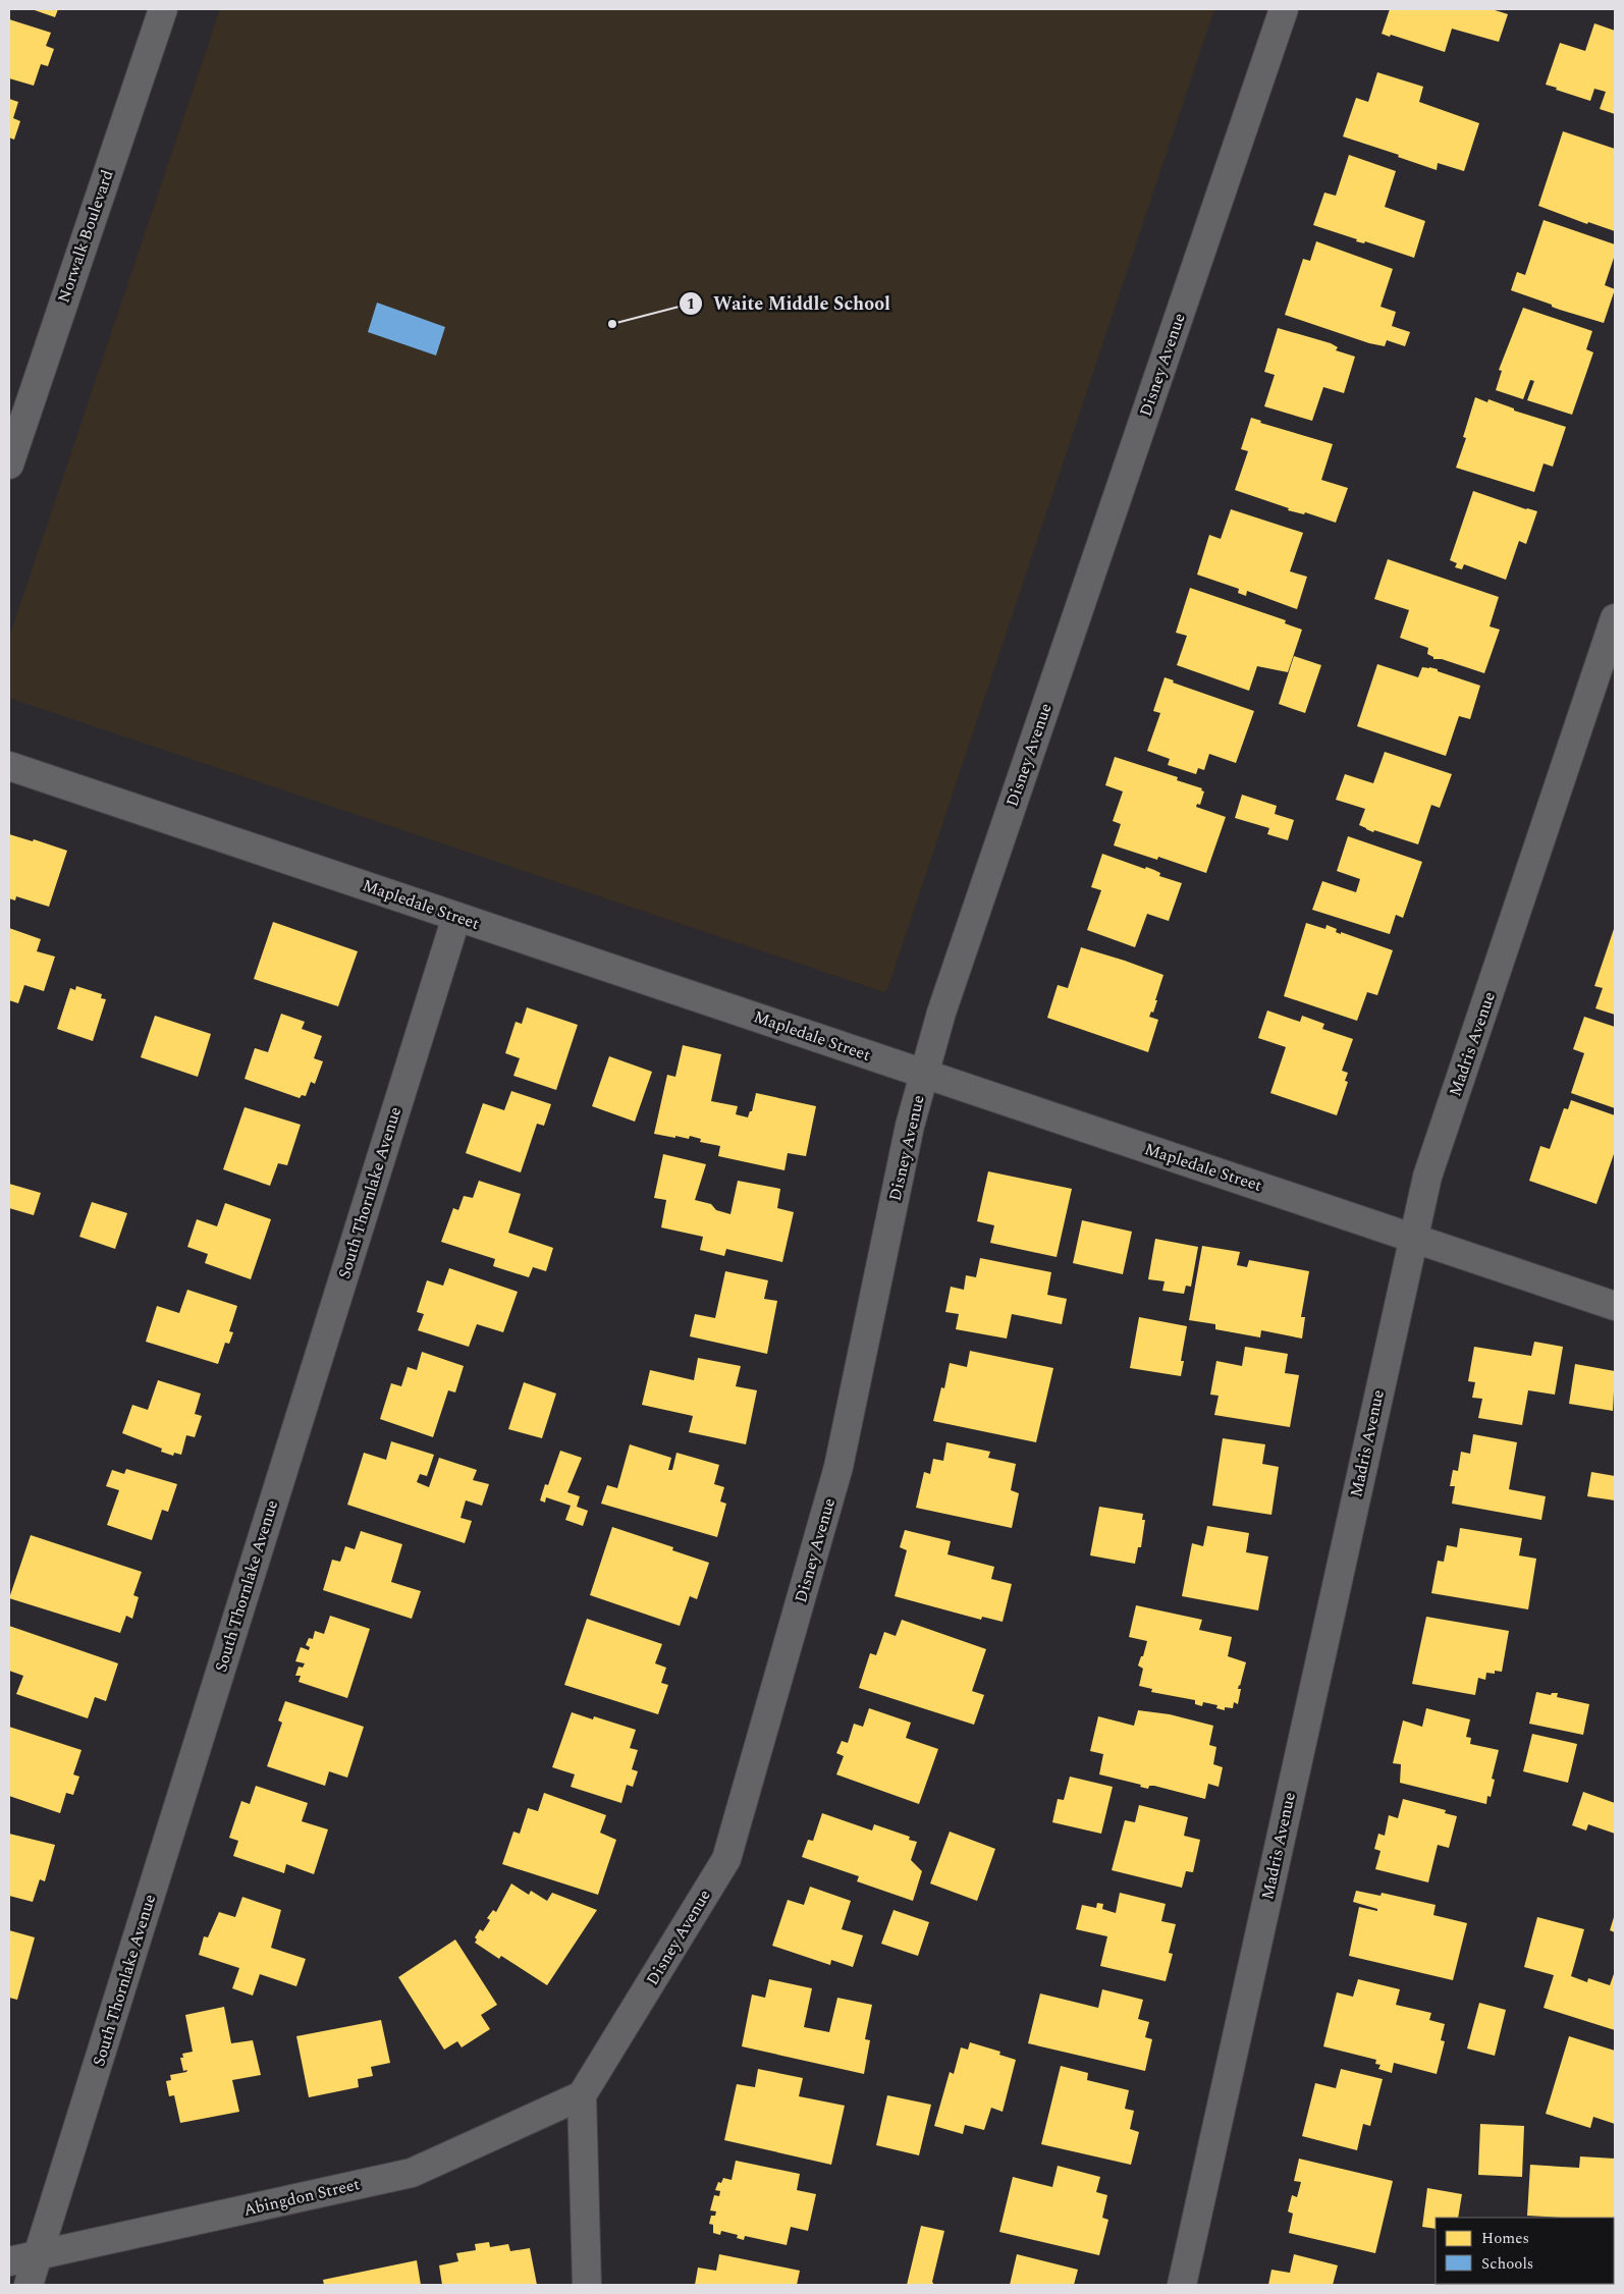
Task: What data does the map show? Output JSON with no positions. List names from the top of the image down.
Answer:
{
  "streets": {
    "street": [
      "Norwalk Boulevard",
      "Disney Avenue",
      "Mapledale Street",
      "Madris Avenue",
      "South Thornlake Avenue",
      "Abingdon Street"
    ]
  },
  "crossings": [
    ["Disney Avenue", "Mapledale Street"],
    ["Disney Avenue", "Abingdon Street"],
    ["Mapledale Street", "Madris Avenue"],
    ["Mapledale Street", "South Thornlake Avenue"],
    ["South Thornlake Avenue", "Abingdon Street"]
  ],
  "places": ["Waite Middle School"],
  "legend": ["Homes", "Schools"]
}
